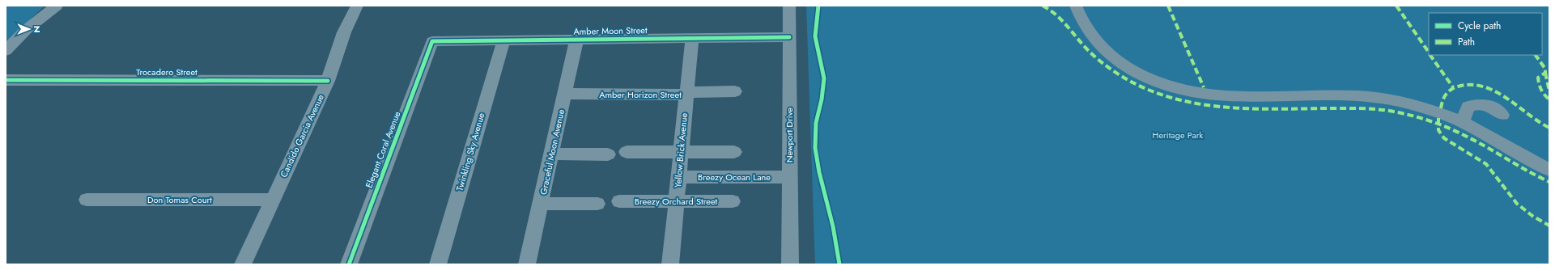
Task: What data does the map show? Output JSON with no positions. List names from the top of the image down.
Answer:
{
  "streets": {
    "street": [
      "Amber Moon Street",
      "Trocadero Street",
      "Amber Horizon Street",
      "Newport Drive",
      "Candido Garcia Avenue",
      "Elegant Coral Avenue",
      "Yellow Brick Avenue",
      "Twinkling Sky Avenue",
      "Graceful Moon Avenue",
      "Breezy Ocean Lane",
      "Don Tomas Court",
      "Breezy Orchard Street"
    ]
  },
  "crossings": [
    ["Amber Moon Street", "Newport Drive"],
    ["Amber Moon Street", "Elegant Coral Avenue"],
    ["Amber Moon Street", "Yellow Brick Avenue"],
    ["Amber Moon Street", "Twinkling Sky Avenue"],
    ["Amber Moon Street", "Graceful Moon Avenue"],
    ["Trocadero Street", "Candido Garcia Avenue"],
    ["Amber Horizon Street", "Yellow Brick Avenue"],
    ["Amber Horizon Street", "Graceful Moon Avenue"],
    ["Newport Drive", "Breezy Ocean Lane"],
    ["Candido Garcia Avenue", "Don Tomas Court"],
    ["Yellow Brick Avenue", "Breezy Ocean Lane"],
    ["Yellow Brick Avenue", "Breezy Orchard Street"]
  ],
  "parks": ["Heritage Park"],
  "legend": ["Cycle path", "Path"],
  "north": "right"
}
